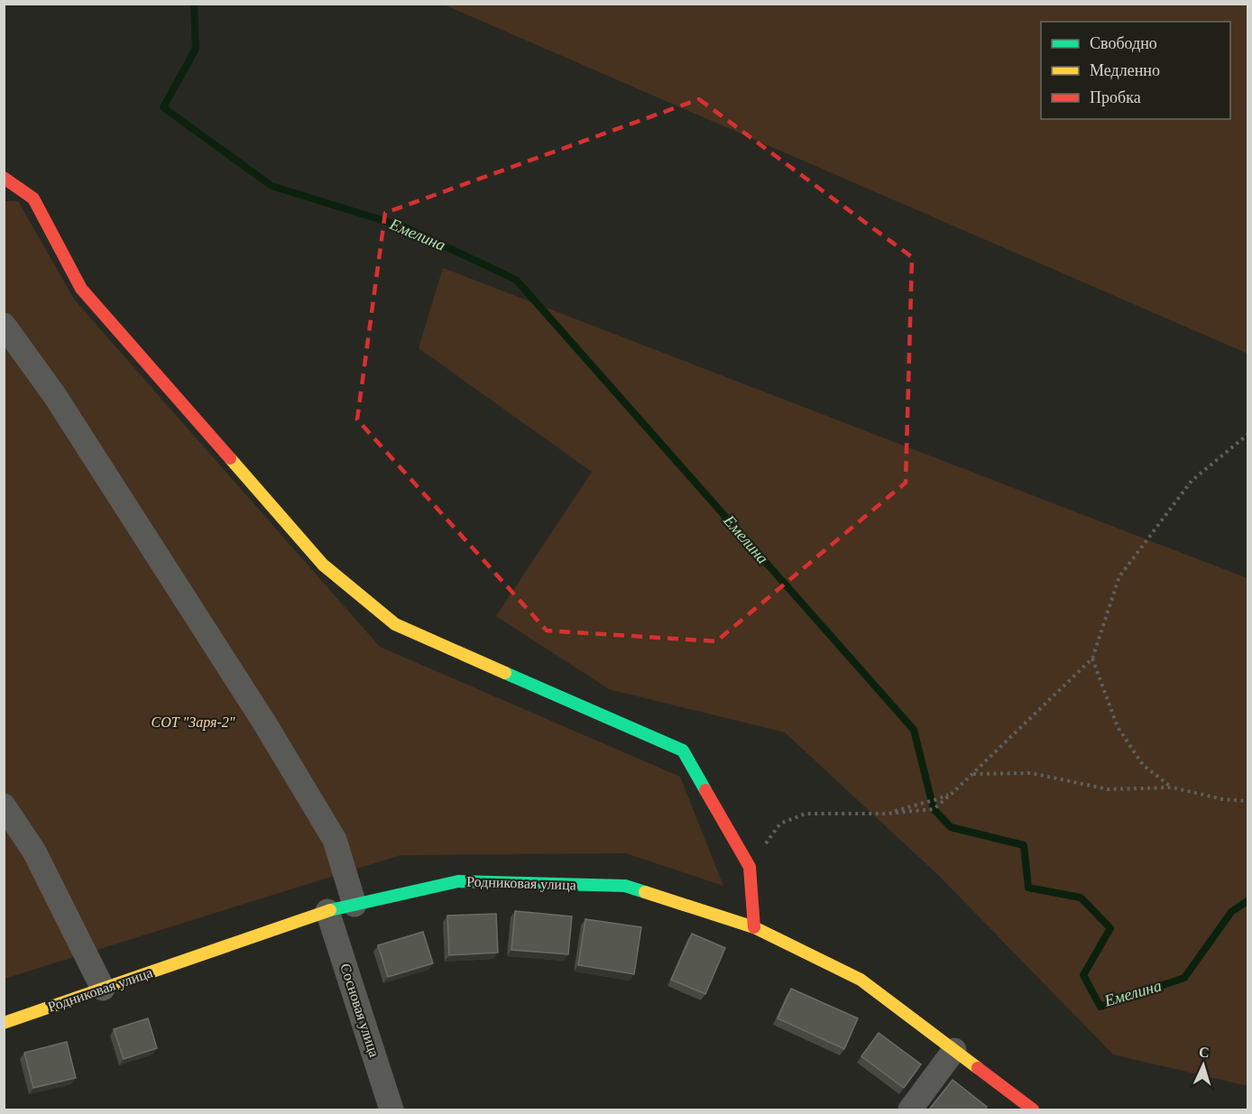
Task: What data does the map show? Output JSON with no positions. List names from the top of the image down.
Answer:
{
  "streets": {
    "street": ["Родниковая улица", "Сосновая улица"]
  },
  "crossings": [
    ["Родниковая улица", "Сосновая улица"]
  ],
  "water": ["Емелина"],
  "parks": ["СОТ \"Заря-2\""],
  "legend": ["Свободно", "Медленно", "Пробка"],
  "north": "top"
}
